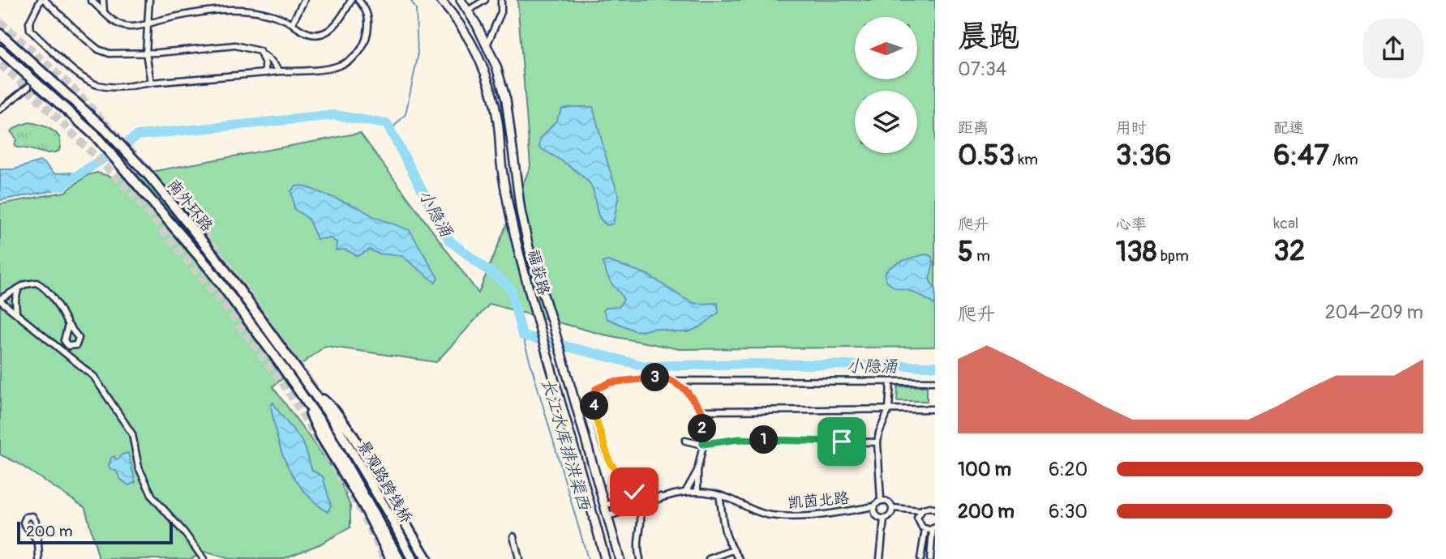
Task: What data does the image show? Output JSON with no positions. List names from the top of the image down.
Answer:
{
  "streets": {
    "highway": ["南外环路", "景观路跨线桥"],
    "street": ["福获路", "凯茵北路"]
  },
  "crossings": [
    ["南外环路", "景观路跨线桥"]
  ],
  "water": ["小隐涌", "长江水库排洪渠西"],
  "scale_bar": "200 m",
  "north": "left",
  "page": {
    "heading": ["晨跑", "07:34"],
    "stats": [
      ["距离", "0.53 km"],
      ["用时", "3:36"],
      ["配速", "6:47 /km"],
      ["爬升", "5 m"],
      ["心率", "138 bpm"],
      ["kcal", "32"]
    ],
    "chart": ["爬升", "204–209 m"],
    "pins": [
      "3",
      "4",
      "2",
      "1"
    ],
    "list": [
      {
        "name": "100 m",
        "note": "6:20"
      },
      {
        "name": "200 m",
        "note": "6:30"
      }
    ],
    "scale": "200 m"
  }
}
